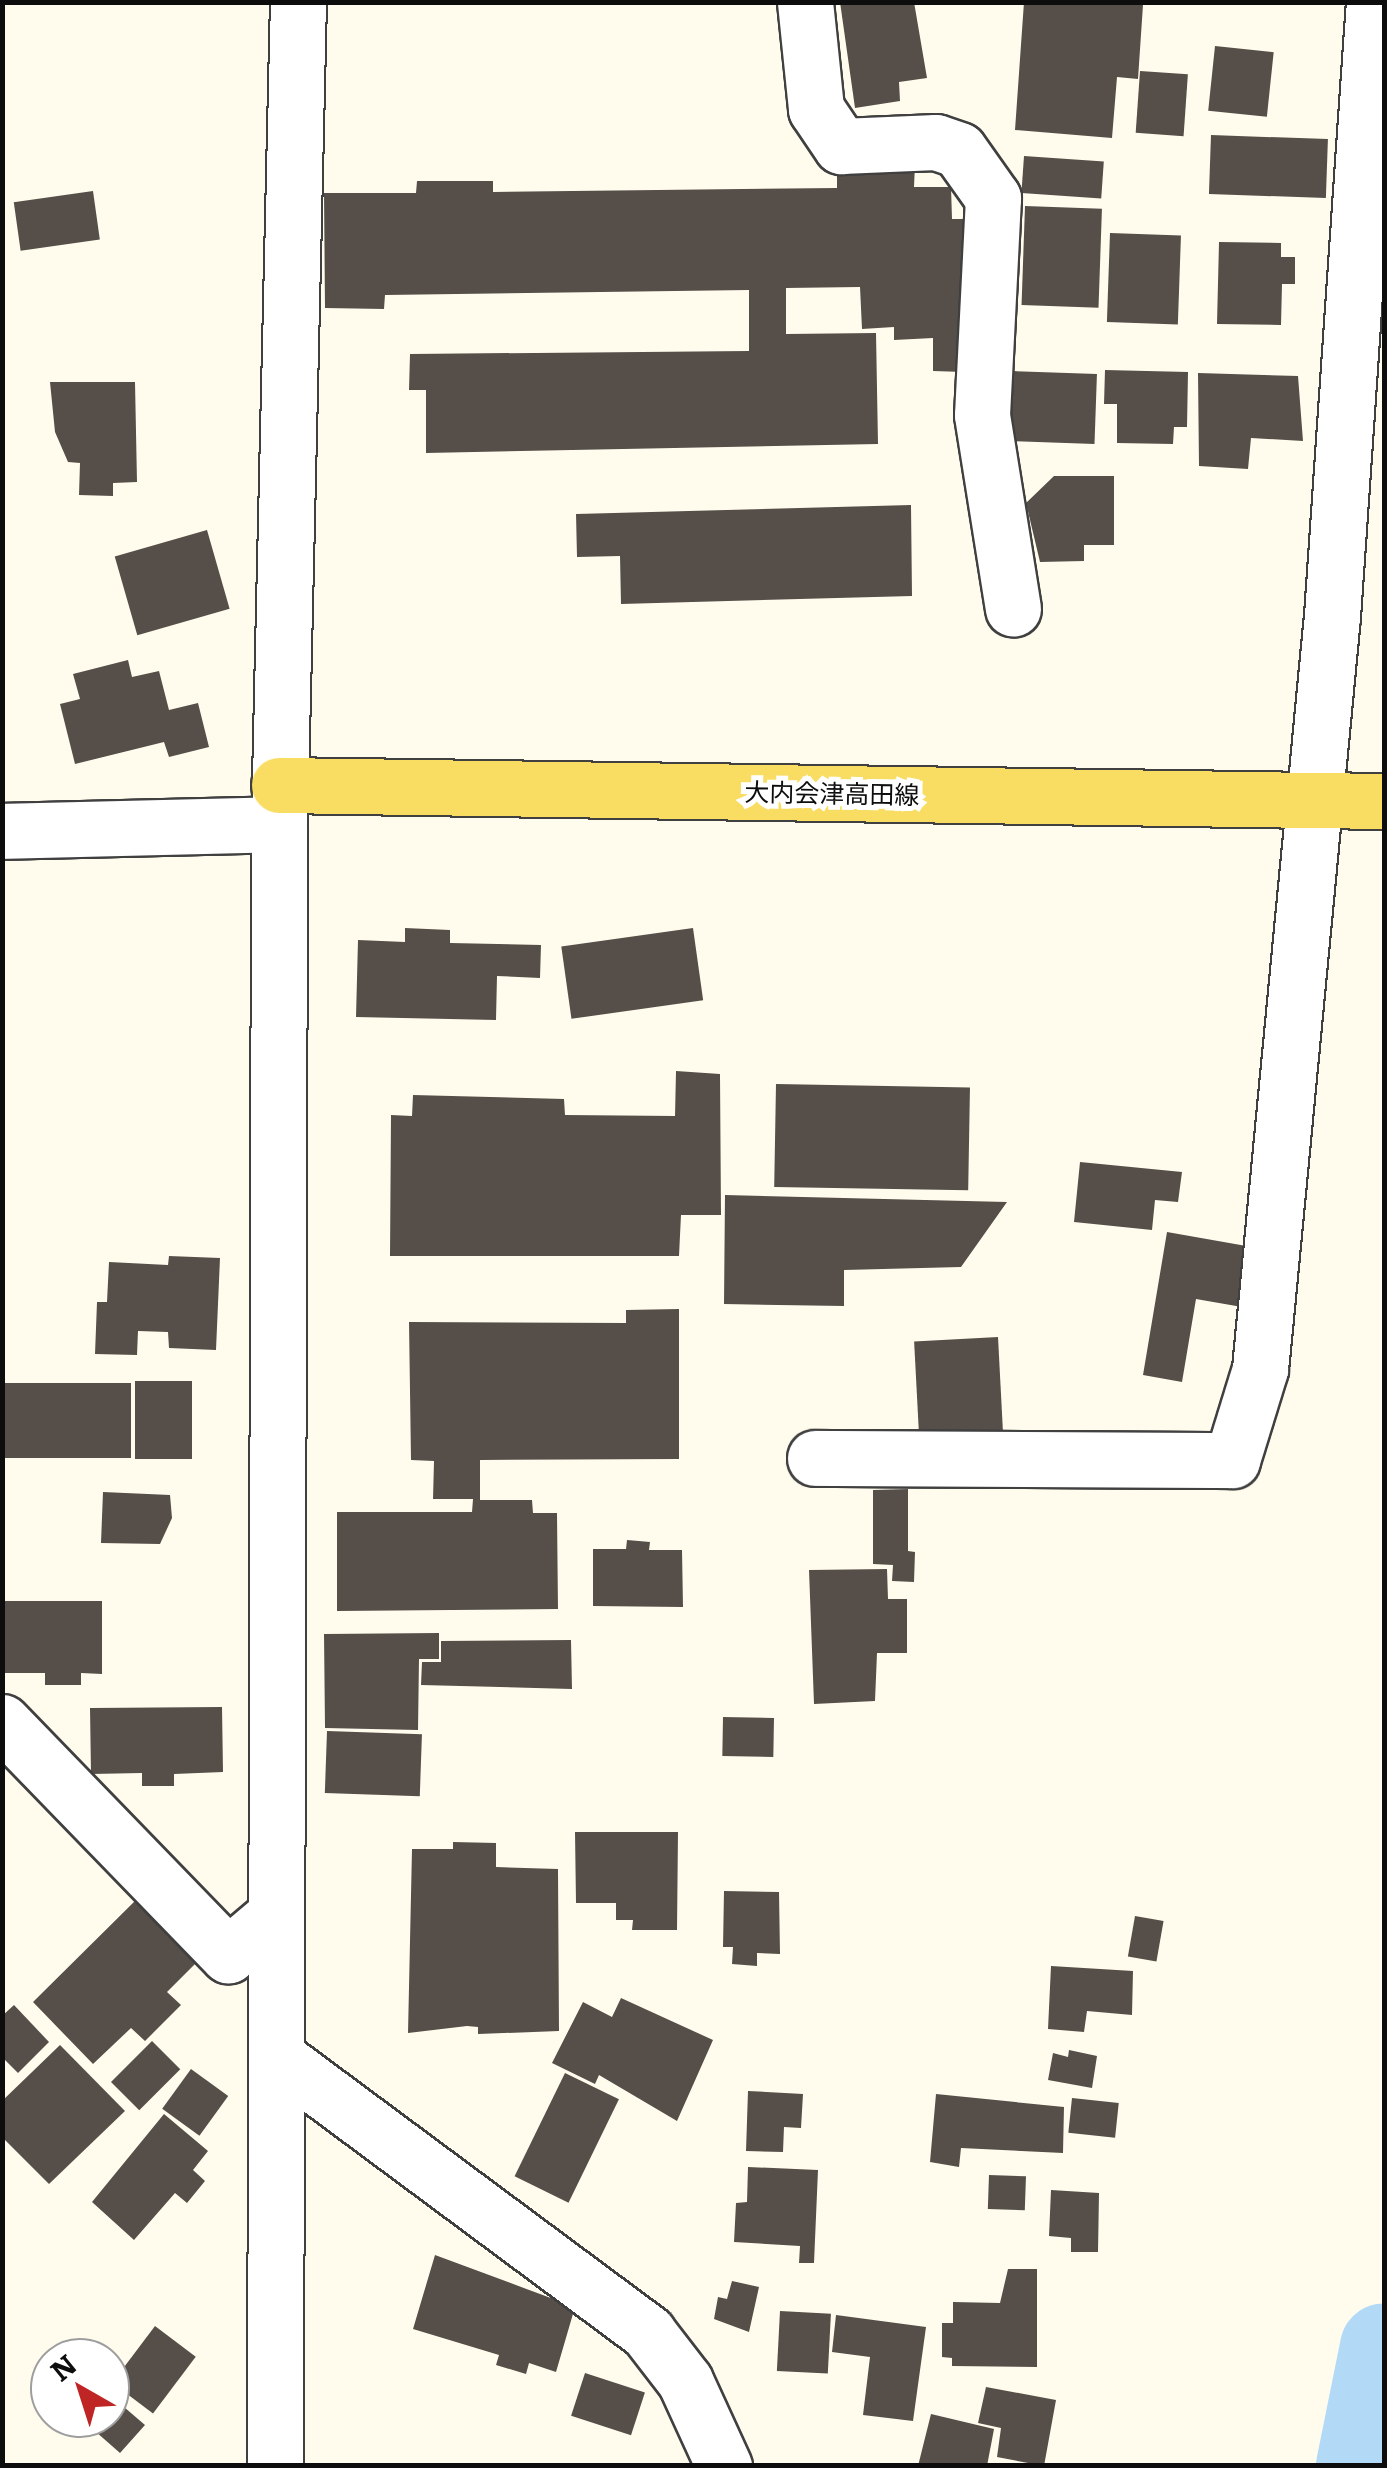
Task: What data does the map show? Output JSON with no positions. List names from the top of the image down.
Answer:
{
  "streets": {
    "main road": ["大内会津高田線"]
  },
  "north": "top left"
}
